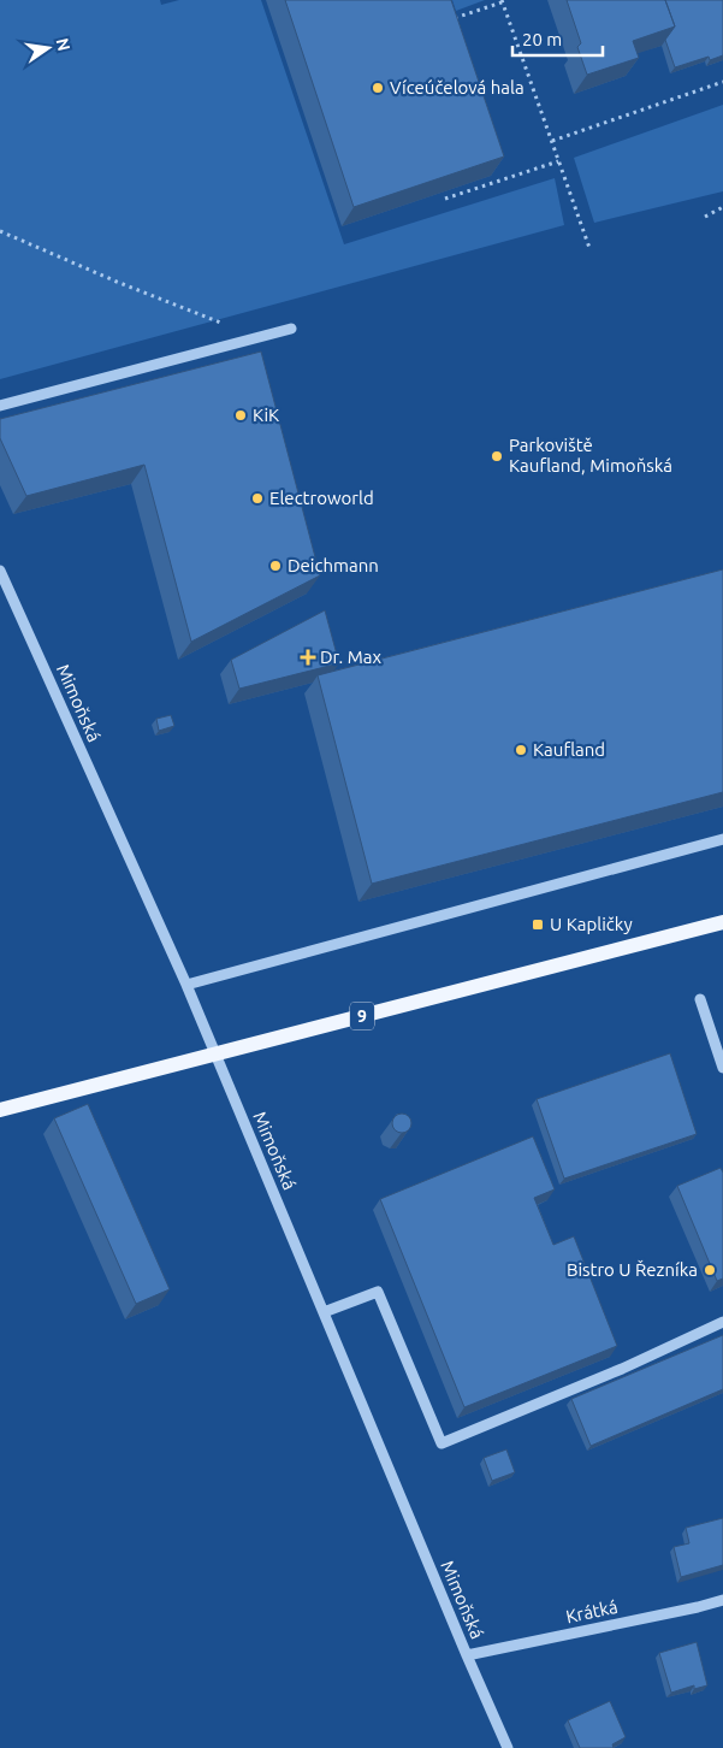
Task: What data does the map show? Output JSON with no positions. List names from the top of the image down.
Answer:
{
  "streets": {
    "main road": ["9"],
    "street": ["Mimoňská", "Krátká"]
  },
  "crossings": [
    ["Mimoňská", "Krátká"]
  ],
  "places": {
    "other": [
      "Víceúčelová hala",
      "KiK",
      "Parkoviště Kaufland, Mimoňská",
      "Electroworld",
      "Deichmann",
      "Kaufland",
      "Bistro U Řezníka"
    ],
    "health": ["Dr. Max"],
    "transit": ["U Kapličky"]
  },
  "scale_bar": "20 m",
  "north": "right"
}
